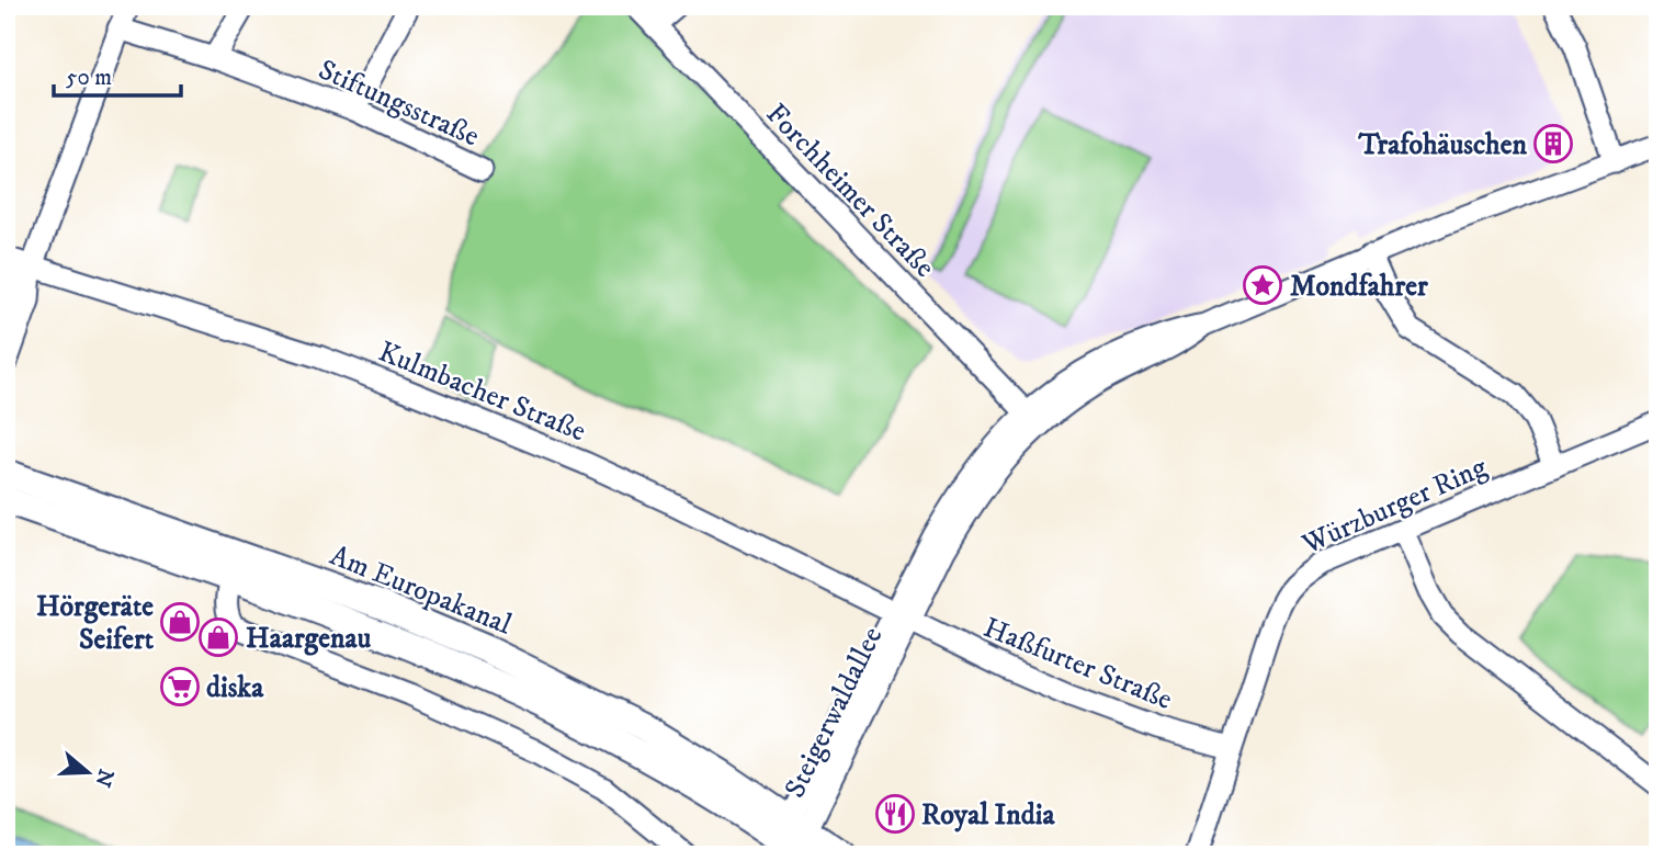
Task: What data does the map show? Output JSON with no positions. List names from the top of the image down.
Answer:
{
  "streets": {
    "main road": ["Am Europakanal"],
    "street": [
      "Stiftungsstraße",
      "Forchheimer Straße",
      "Kulmbacher Straße",
      "Würzburger Ring",
      "Haßfurter Straße",
      "Steigerwaldallee"
    ]
  },
  "crossings": [
    ["Forchheimer Straße", "Steigerwaldallee"],
    ["Kulmbacher Straße", "Haßfurter Straße"],
    ["Kulmbacher Straße", "Steigerwaldallee"],
    ["Würzburger Ring", "Haßfurter Straße"],
    ["Am Europakanal", "Steigerwaldallee"],
    ["Haßfurter Straße", "Steigerwaldallee"]
  ],
  "places": {
    "building": ["Trafohäuschen"],
    "place": ["Mondfahrer"],
    "shop": ["Hörgeräte Seifert", "Haargenau"],
    "supermarket": ["diska"],
    "restaurant": ["Royal India"]
  },
  "scale_bar": "50 m",
  "north": "right"
}
